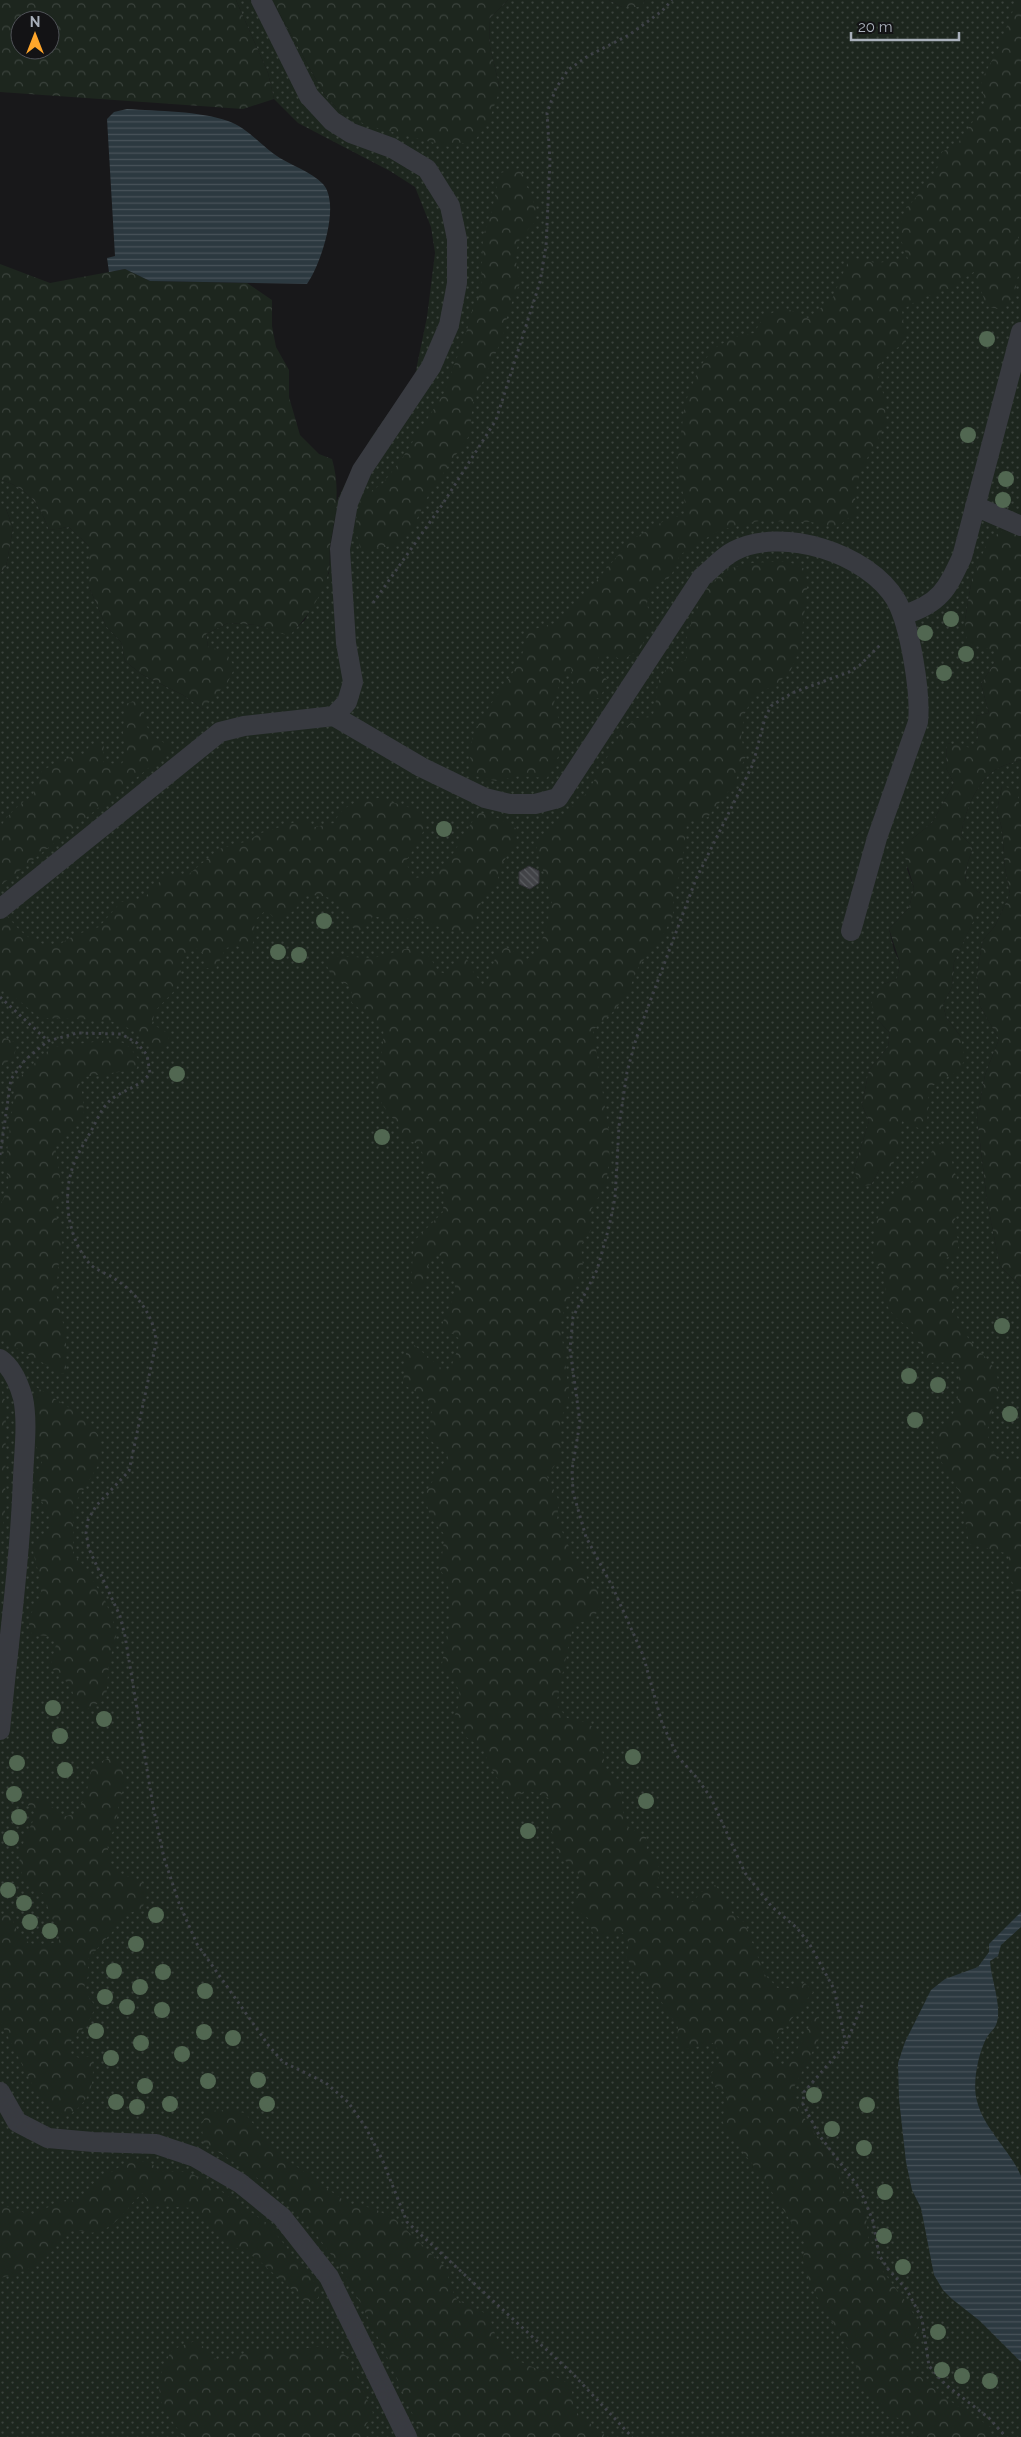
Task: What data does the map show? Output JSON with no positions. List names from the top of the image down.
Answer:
{
  "scale_bar": "20 m",
  "north": "top"
}
